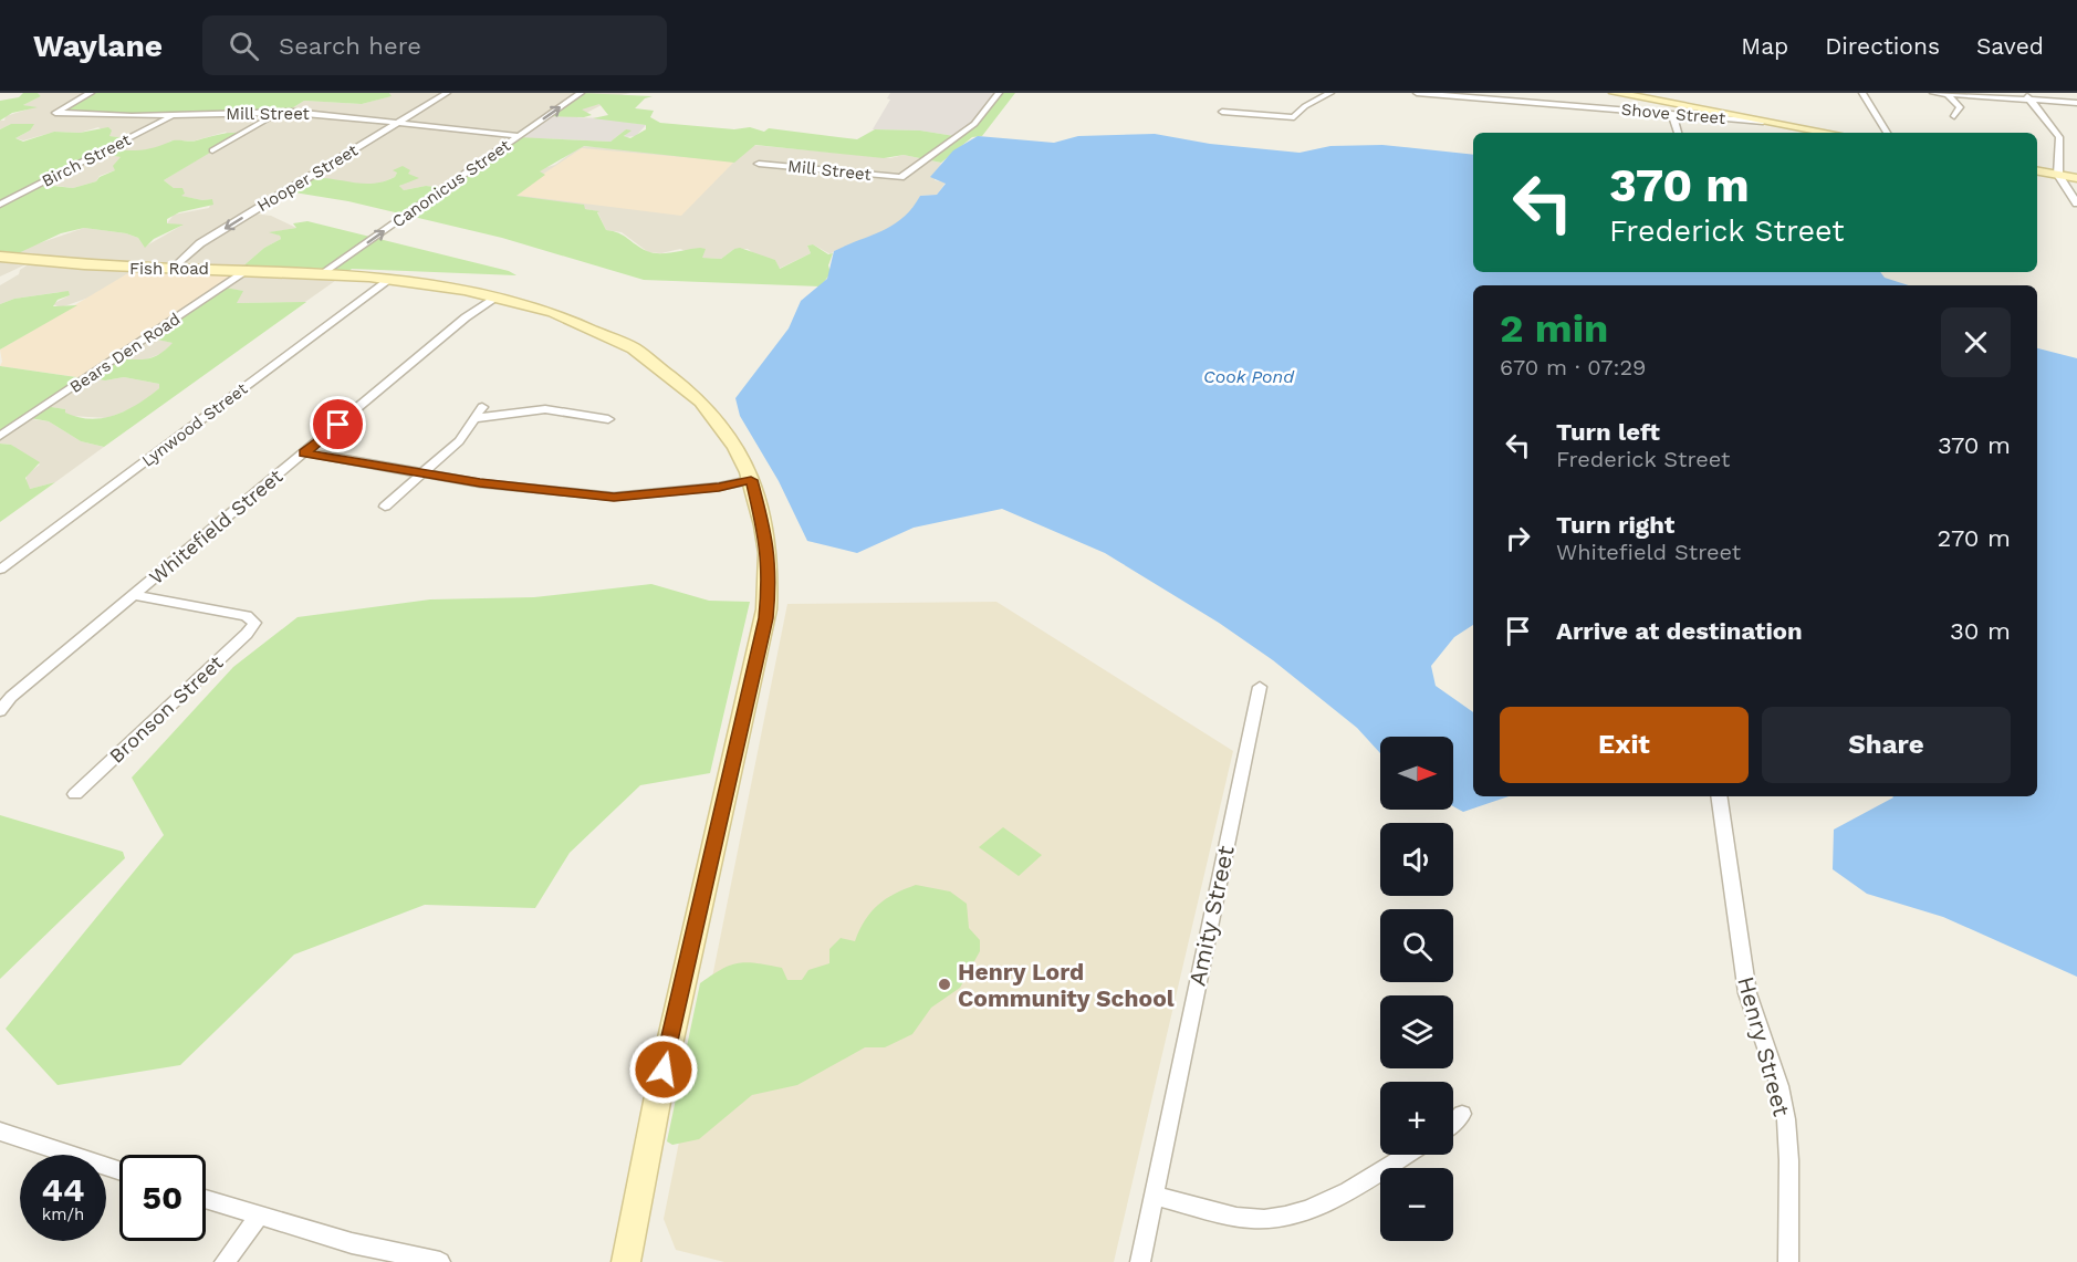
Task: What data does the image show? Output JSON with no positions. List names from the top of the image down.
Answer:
{
  "streets": {
    "main road": ["Fish Road"],
    "street": [
      "Mill Street",
      "Shove Street",
      "Birch Street",
      "Hooper Street",
      "Canonicus Street",
      "Bears Den Road",
      "Lynwood Street",
      "Whitefield Street",
      "Bronson Street",
      "Amity Street",
      "Henry Street"
    ]
  },
  "crossings": [
    ["Mill Street", "Birch Street"],
    ["Mill Street", "Hooper Street"],
    ["Mill Street", "Canonicus Street"],
    ["Hooper Street", "Fish Road"],
    ["Canonicus Street", "Fish Road"],
    ["Fish Road", "Bears Den Road"],
    ["Fish Road", "Lynwood Street"],
    ["Fish Road", "Whitefield Street"],
    ["Whitefield Street", "Bronson Street"]
  ],
  "one_way": ["Hooper Street", "Canonicus Street"],
  "water": ["Cook Pond"],
  "places": ["Henry Lord Community School"],
  "north": "right",
  "page": {
    "header": "Waylane",
    "search": "Search here",
    "nav": ["Map", "Directions", "Saved"],
    "turn": ["370 m", "Frederick Street"],
    "heading": ["2 min", "670 m · 07:29"],
    "list": [
      {
        "name": "Turn left",
        "note": "Frederick Street",
        "value": "370 m"
      },
      {
        "name": "Turn right",
        "note": "Whitefield Street",
        "value": "270 m"
      },
      {
        "name": "Arrive at destination",
        "value": "30 m"
      }
    ],
    "buttons": ["Exit", "Share"],
    "map_buttons": ["+", "−"],
    "speed": "44 km/h",
    "limit": "50"
  }
}
